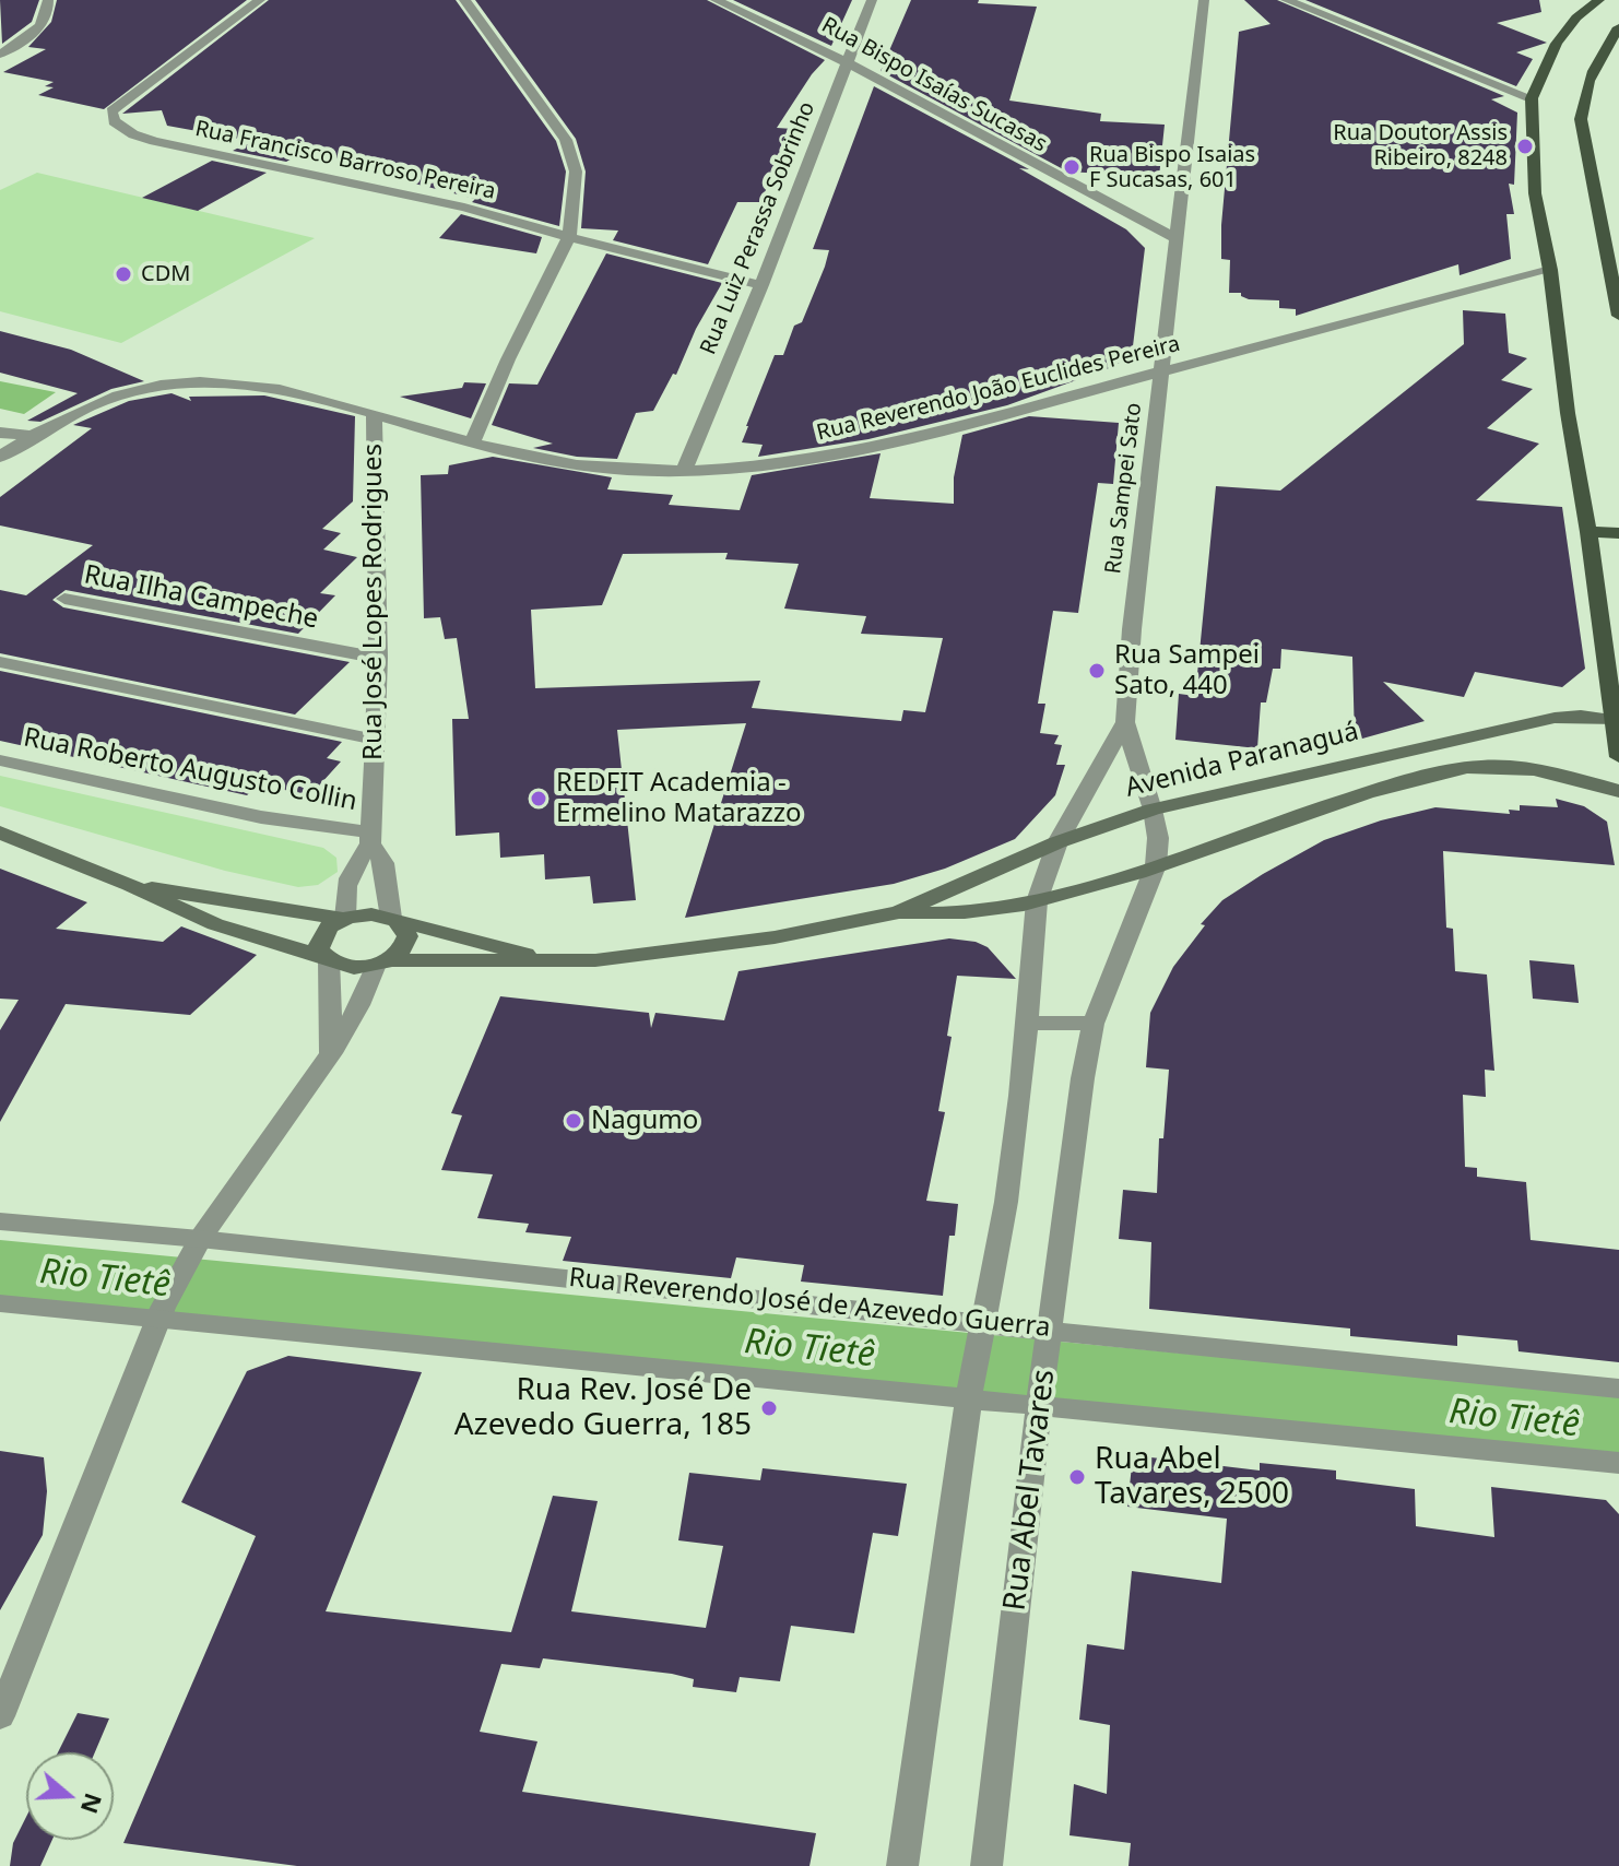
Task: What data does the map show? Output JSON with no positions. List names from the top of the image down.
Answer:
{
  "streets": {
    "main road": ["Avenida Paranaguá"],
    "street": [
      "Rua Bispo Isaías Sucasas",
      "Rua Francisco Barroso Pereira",
      "Rua Luiz Perassa Sobrinho",
      "Rua Reverendo João Euclides Pereira",
      "Rua Sampei Sato",
      "Rua Ilha Campeche",
      "Rua José Lopes Rodrigues",
      "Rua Roberto Augusto Collin",
      "Rua Reverendo José de Azevedo Guerra",
      "Rua Abel Tavares"
    ]
  },
  "crossings": [
    ["Rua Bispo Isaías Sucasas", "Rua Luiz Perassa Sobrinho"],
    ["Rua Bispo Isaías Sucasas", "Rua Sampei Sato"],
    ["Rua Francisco Barroso Pereira", "Rua Luiz Perassa Sobrinho"],
    ["Rua Luiz Perassa Sobrinho", "Rua Reverendo João Euclides Pereira"],
    ["Rua Reverendo João Euclides Pereira", "Rua Sampei Sato"],
    ["Rua Reverendo João Euclides Pereira", "Rua José Lopes Rodrigues"],
    ["Rua Sampei Sato", "Avenida Paranaguá"],
    ["Rua Sampei Sato", "Rua Abel Tavares"],
    ["Rua Ilha Campeche", "Rua José Lopes Rodrigues"],
    ["Rua José Lopes Rodrigues", "Avenida Paranaguá"],
    ["Rua José Lopes Rodrigues", "Rua Roberto Augusto Collin"],
    ["Avenida Paranaguá", "Rua Abel Tavares"],
    ["Rua Reverendo José de Azevedo Guerra", "Rua Abel Tavares"]
  ],
  "water": ["Rio Tietê"],
  "places": [
    "Rua Doutor Assis Ribeiro, 8248",
    "Rua Bispo Isaias F Sucasas, 601",
    "CDM",
    "Rua Sampei Sato, 440",
    "REDFIT Academia - Ermelino Matarazzo",
    "Nagumo",
    "Rua Rev. José De Azevedo Guerra, 185",
    "Rua Abel Tavares, 2500"
  ],
  "north": "right"
}
